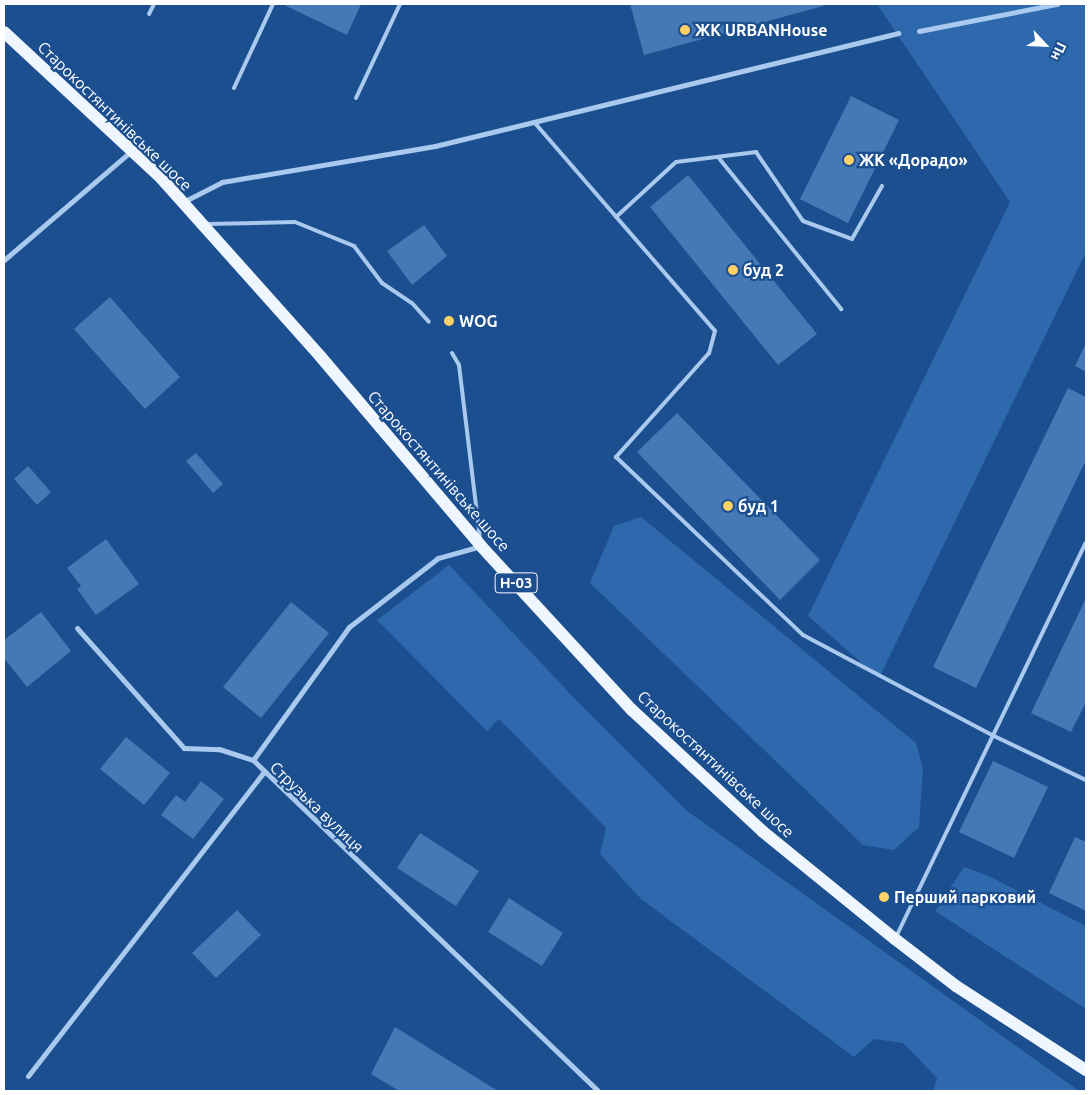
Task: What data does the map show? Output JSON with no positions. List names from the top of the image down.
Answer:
{
  "streets": {
    "main road": ["Старокостянтинівське шосе", "Н-03"],
    "street": ["Струзька вулиця"]
  },
  "crossings": [
    ["Старокостянтинівське шосе", "Струзька вулиця"]
  ],
  "places": [
    "ЖК URBANHouse",
    "ЖК «Дорадо»",
    "буд 2",
    "WOG",
    "буд 1",
    "Перший парковий"
  ],
  "north": "bottom right"
}
